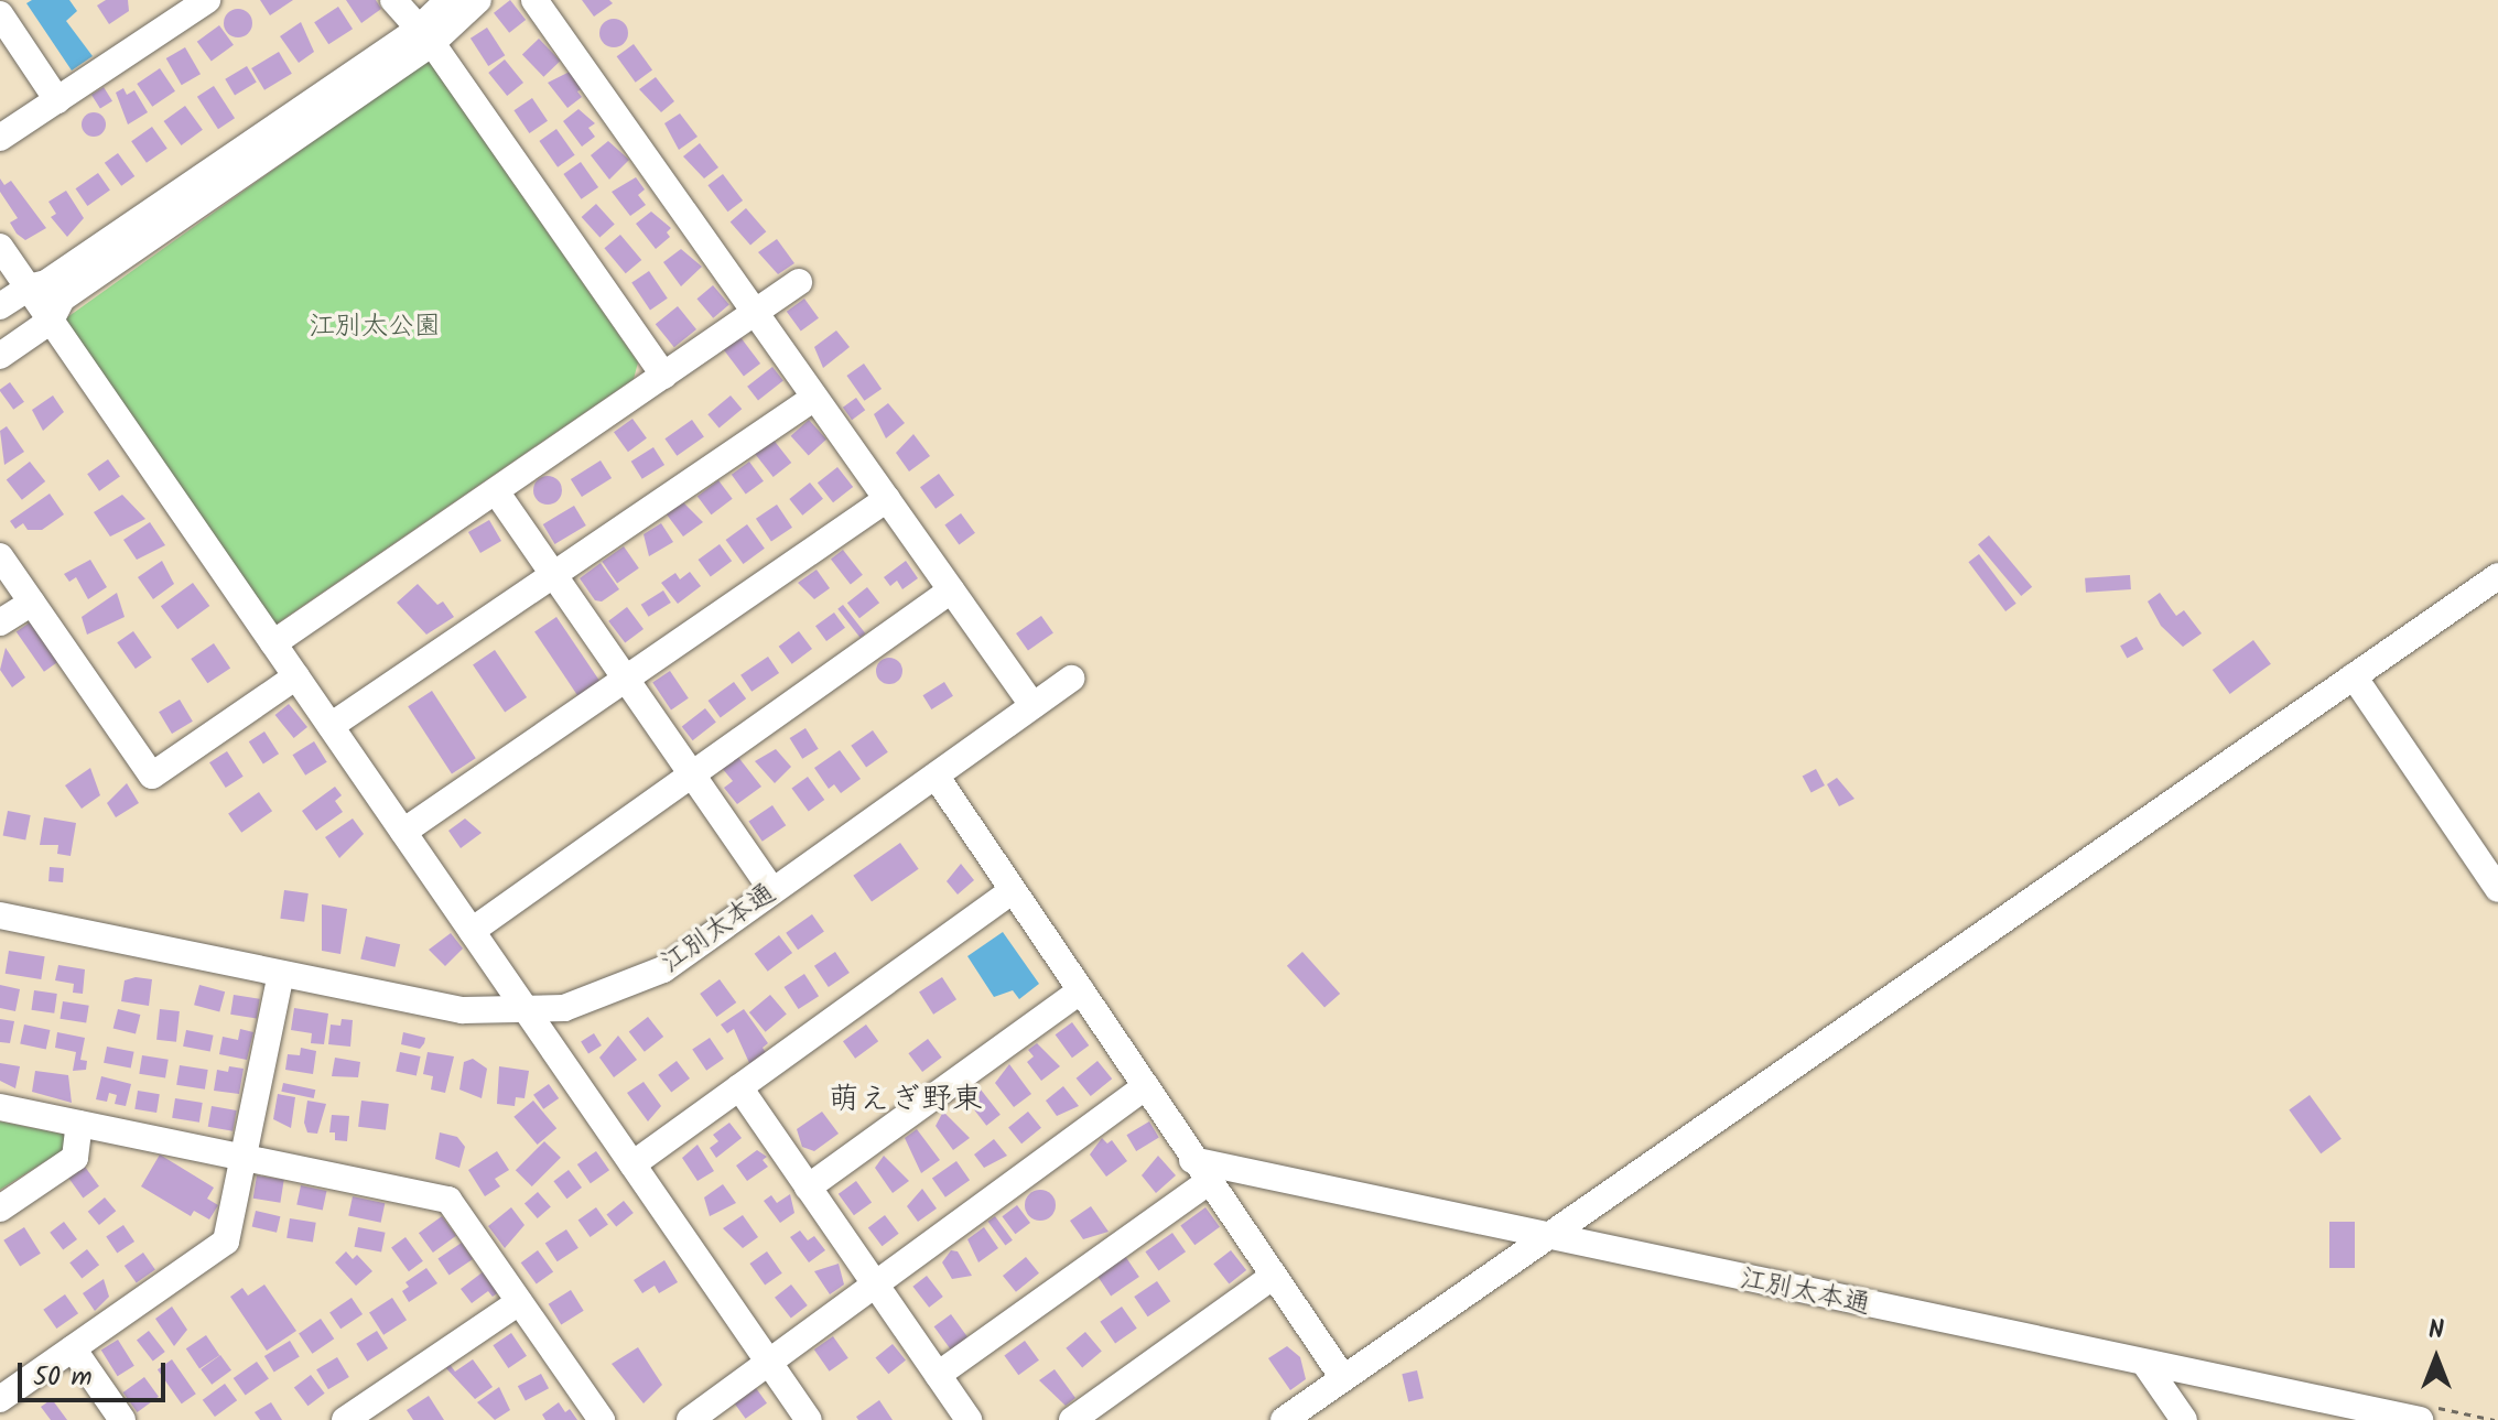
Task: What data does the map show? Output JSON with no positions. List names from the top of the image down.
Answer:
{
  "streets": {
    "street": ["江別太本通"]
  },
  "districts": ["萌えぎ野東"],
  "parks": ["江別太公園"],
  "scale_bar": "50 m",
  "north": "top"
}
